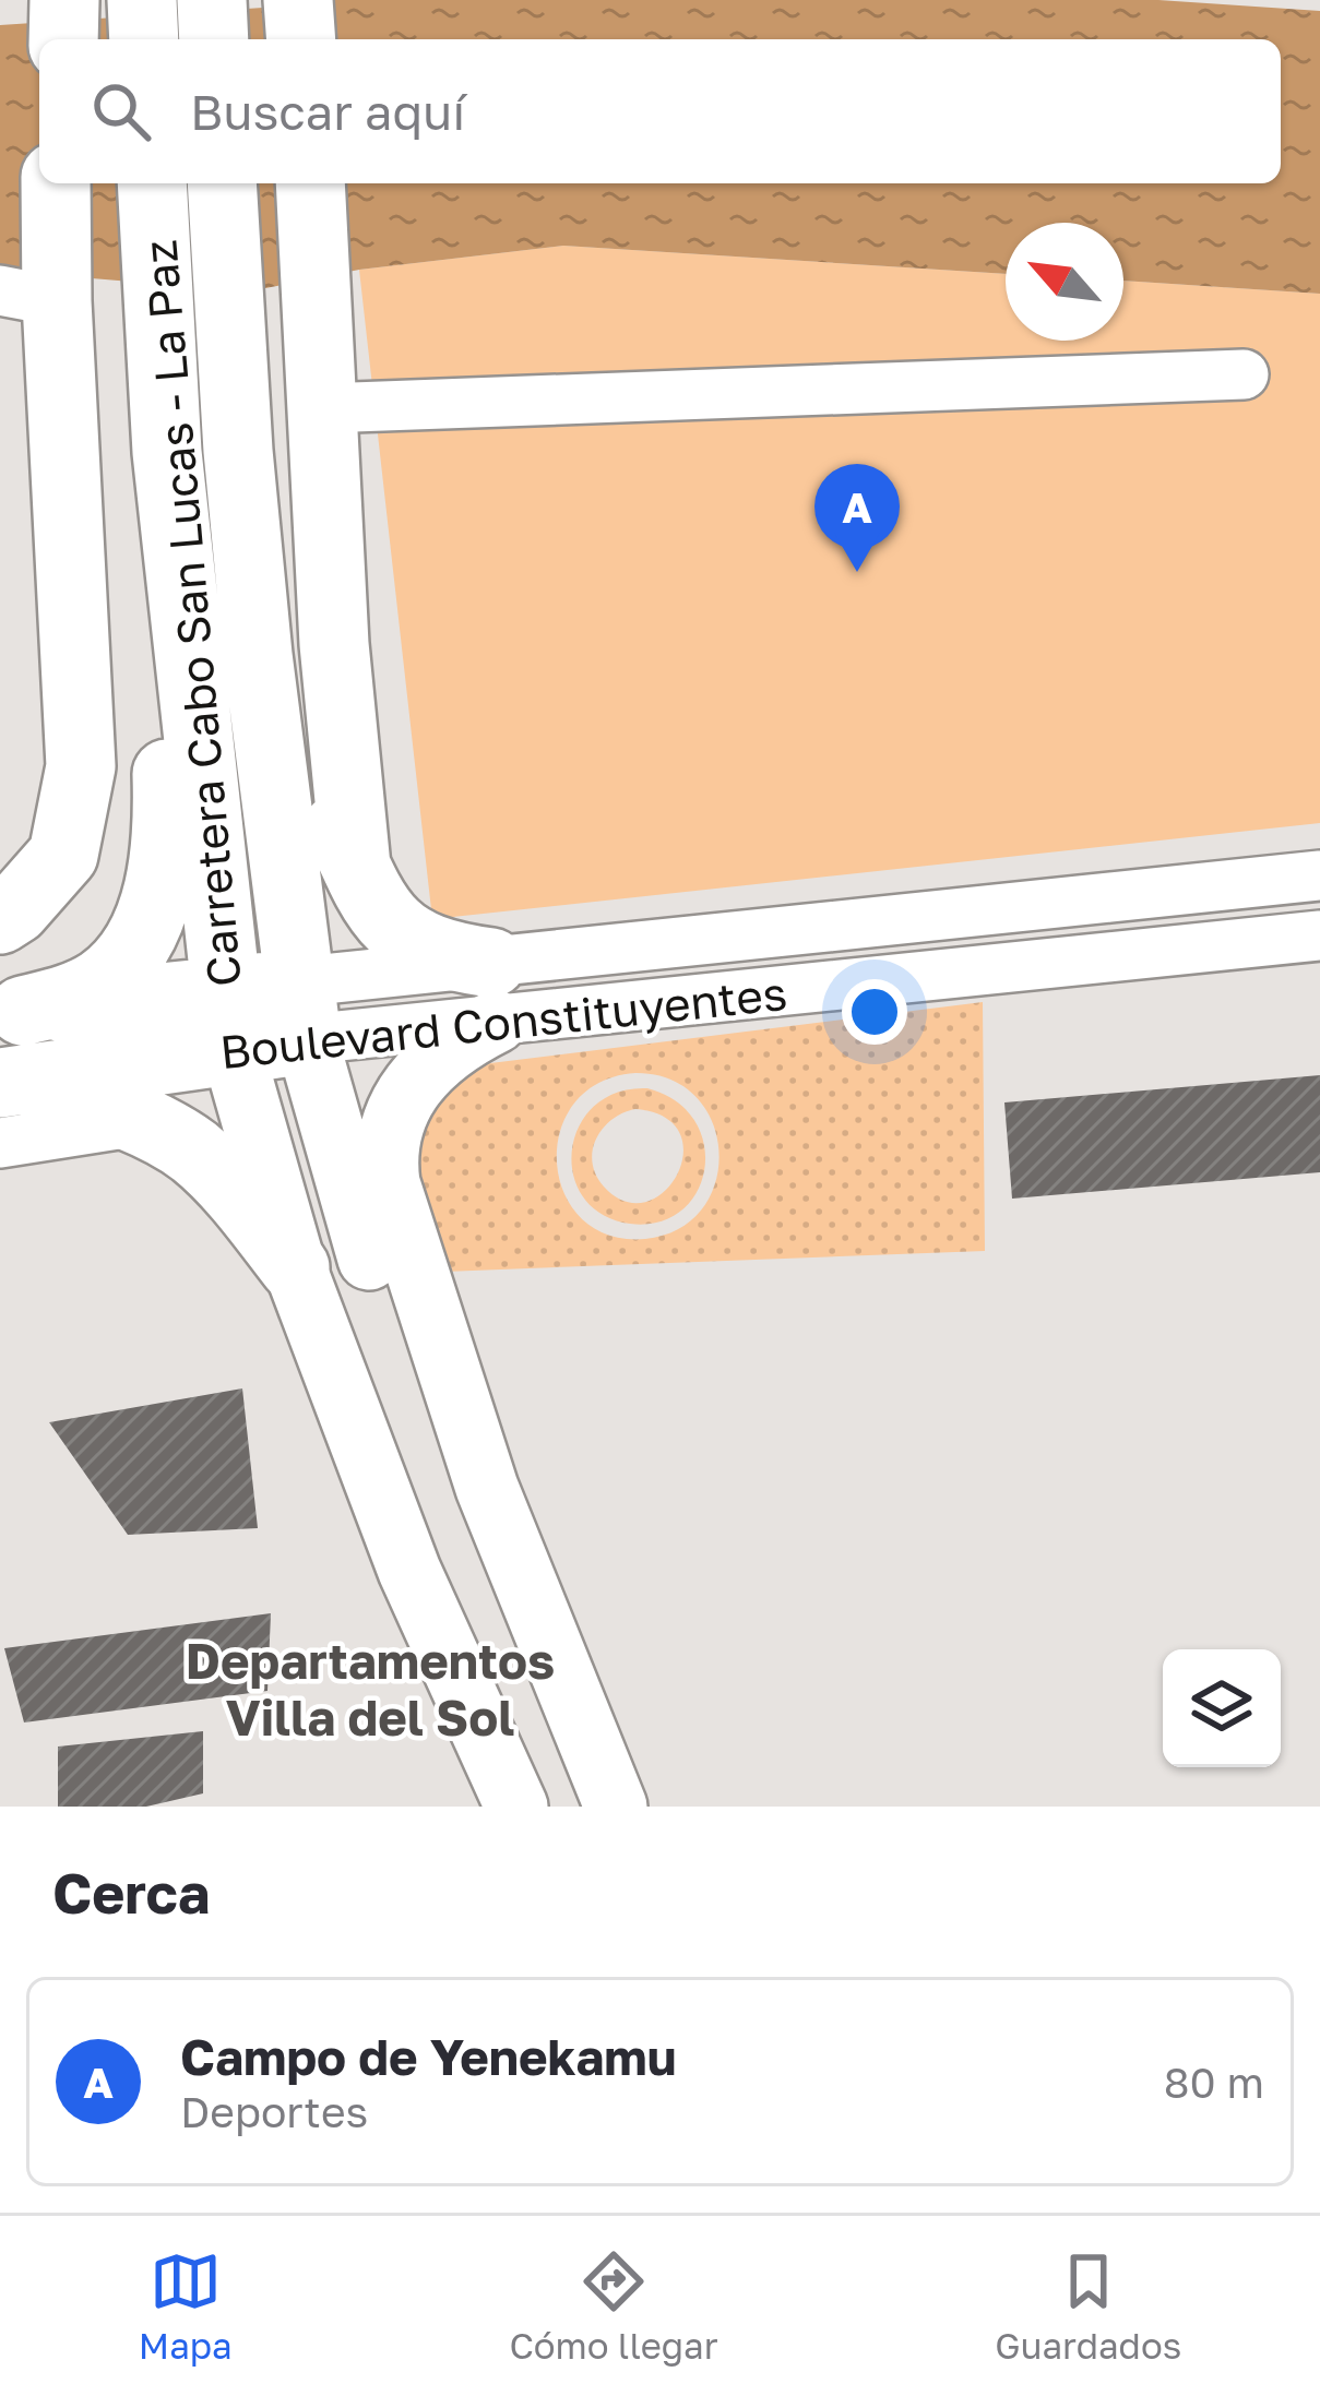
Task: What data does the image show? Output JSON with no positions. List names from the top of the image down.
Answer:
{
  "streets": {
    "highway": ["Carretera Cabo San Lucas - La Paz", "Boulevard Constituyentes"]
  },
  "crossings": [
    ["Carretera Cabo San Lucas - La Paz", "Boulevard Constituyentes"]
  ],
  "districts": ["Departamentos Villa del Sol"],
  "north": "top left",
  "page": {
    "search": "Buscar aquí",
    "pins": "A",
    "heading": "Cerca",
    "list": [
      {
        "mark": "A",
        "name": "Campo de Yenekamu",
        "note": "Deportes",
        "value": "80 m"
      }
    ],
    "nav": ["Mapa", "Cómo llegar", "Guardados"]
  }
}
